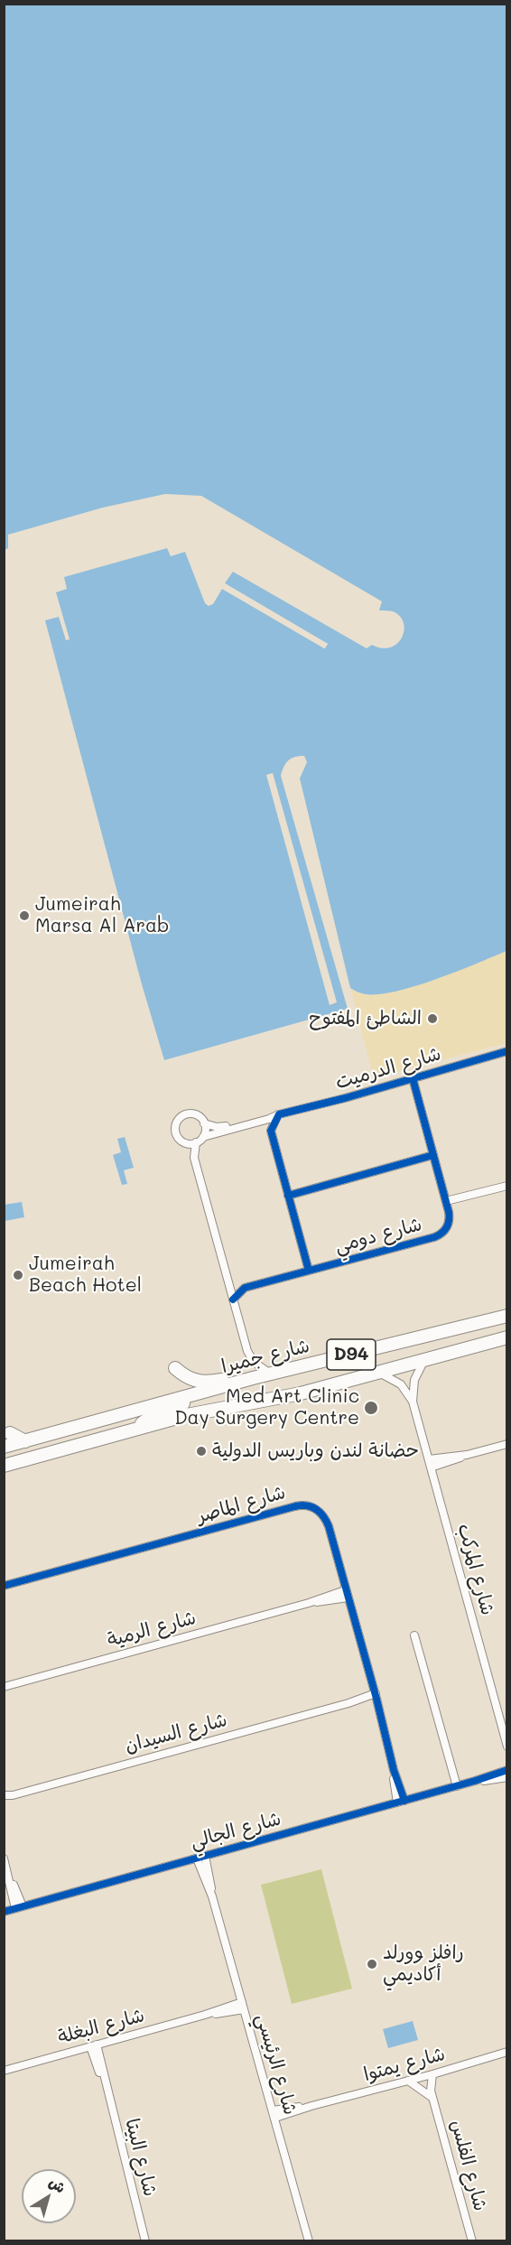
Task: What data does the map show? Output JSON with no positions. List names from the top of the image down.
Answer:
{
  "streets": {
    "main road": ["D94", "شارع جميرا"],
    "street": [
      "شارع الدرميت",
      "شارع دومي",
      "شارع الماصر",
      "شارع المركب",
      "شارع الرمية",
      "شارع السيدان",
      "شارع الجالي",
      "شارع البغلة",
      "شارع الرئيسي",
      "شارع يمتوا",
      "شارع البيتا",
      "شارع الفلس"
    ]
  },
  "crossings": [
    ["شارع الدرميت", "شارع دومي"],
    ["شارع جميرا", "شارع المركب"],
    ["شارع الماصر", "شارع الرمية"],
    ["شارع الماصر", "شارع السيدان"],
    ["شارع الماصر", "شارع الجالي"],
    ["شارع الجالي", "شارع الرئيسي"],
    ["شارع البغلة", "شارع الرئيسي"],
    ["شارع البغلة", "شارع البيتا"],
    ["شارع الرئيسي", "شارع يمتوا"],
    ["شارع يمتوا", "شارع الفلس"]
  ],
  "places": [
    "Jumeirah Marsa Al Arab",
    "الشاطئ المفتوح",
    "Jumeirah Beach Hotel",
    "Med Art Clinic Day Surgery Centre",
    "حضانة لندن وباريس الدولية",
    "رافلز وورلد أكاديمي"
  ],
  "north": "top right"
}
